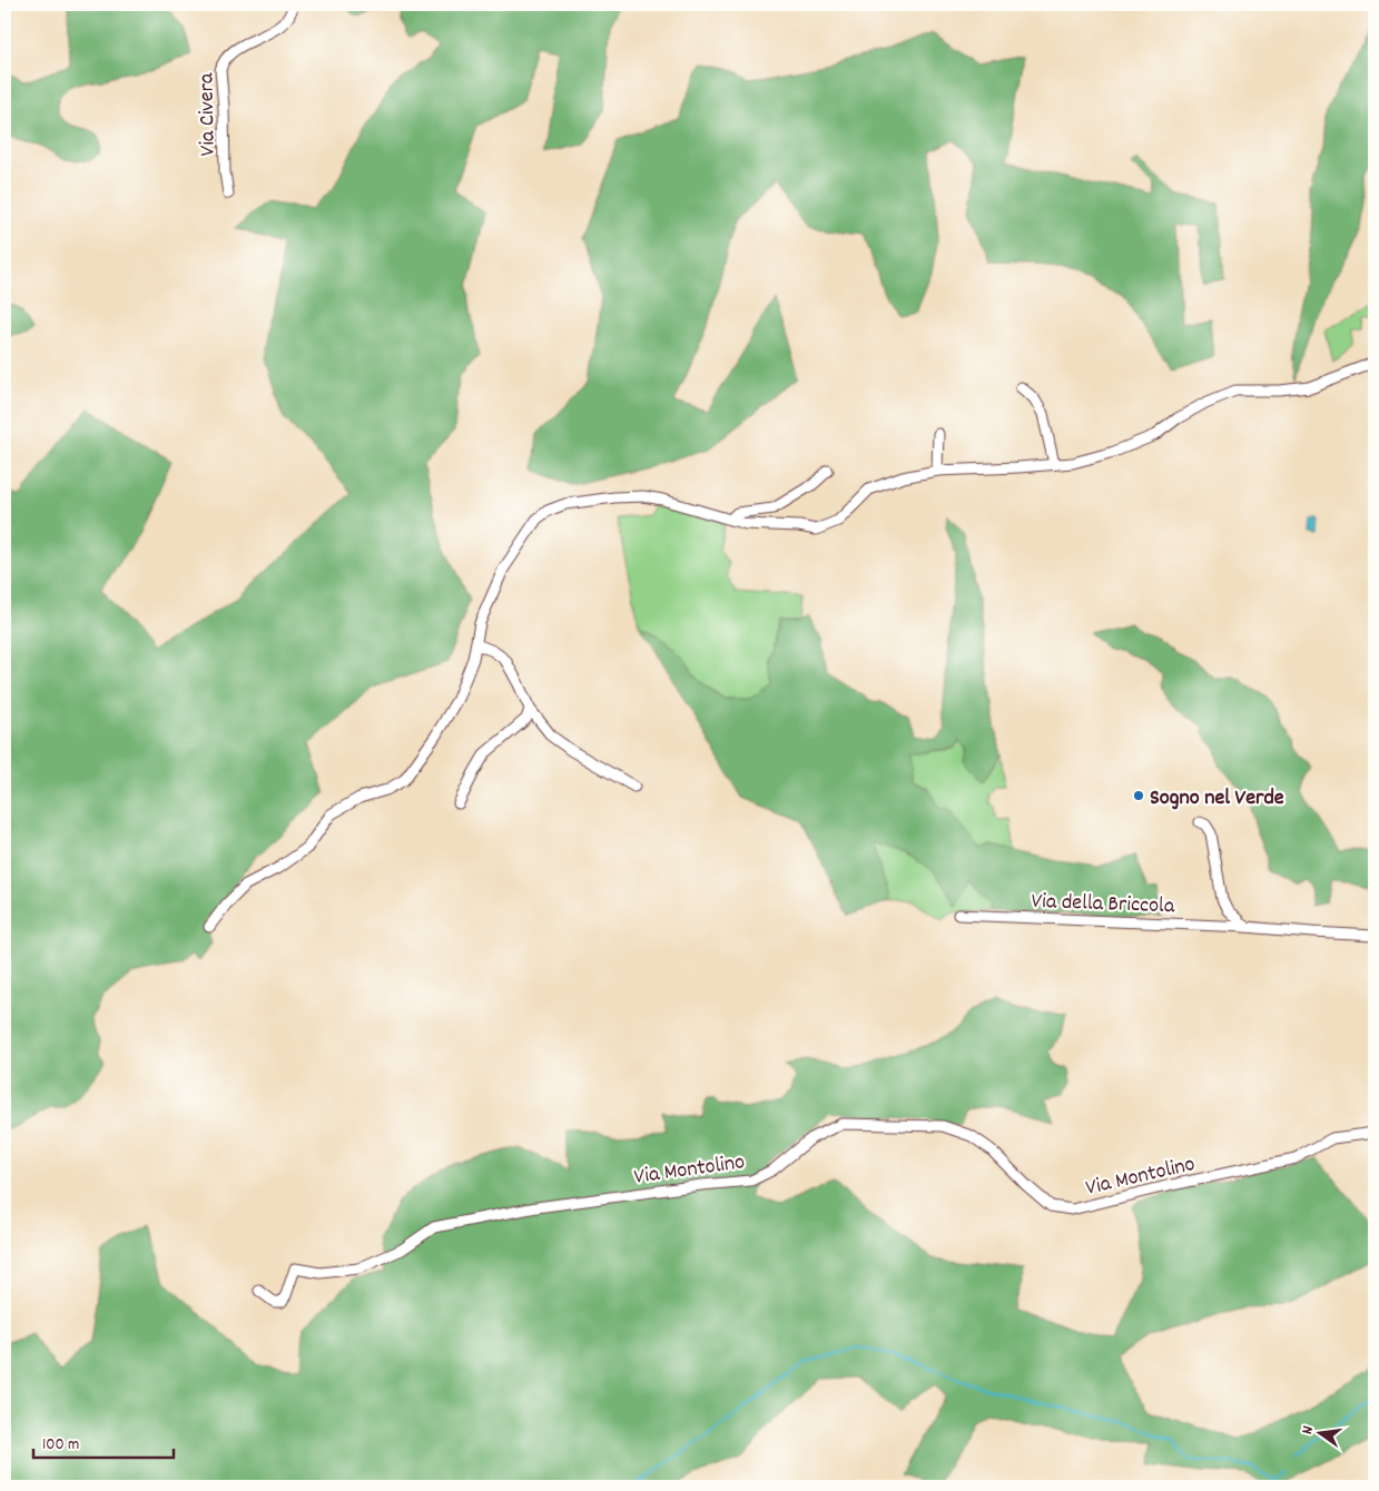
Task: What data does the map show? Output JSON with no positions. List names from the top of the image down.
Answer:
{
  "streets": {
    "street": ["Via Civera", "Via della Briccola", "Via Montolino"]
  },
  "places": ["Sogno nel Verde"],
  "scale_bar": "100 m",
  "north": "left"
}
